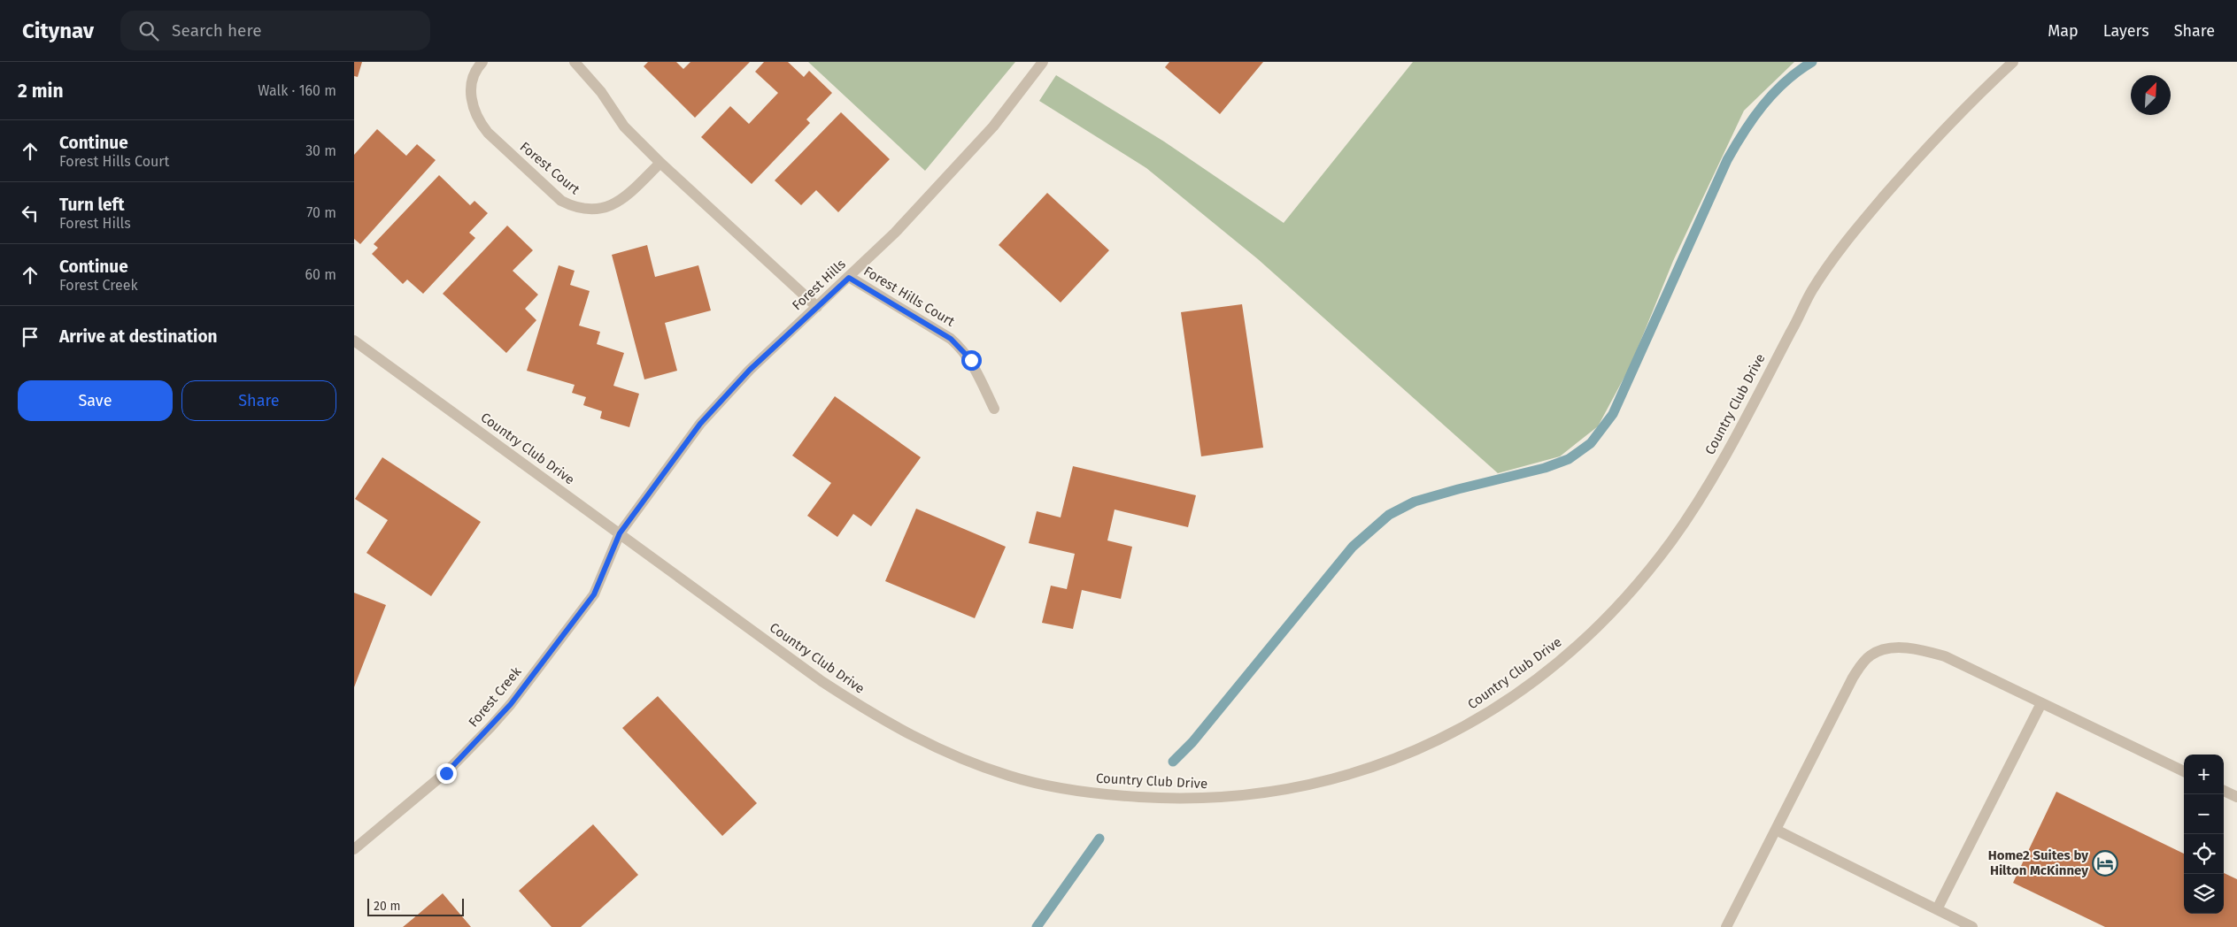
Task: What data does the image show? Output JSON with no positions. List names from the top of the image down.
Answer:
{
  "streets": {
    "street": [
      "Forest Court",
      "Forest Hills",
      "Forest Hills Court",
      "Country Club Drive",
      "Forest Creek"
    ]
  },
  "crossings": [
    ["Forest Hills", "Forest Hills Court"],
    ["Forest Hills", "Country Club Drive"],
    ["Forest Hills", "Forest Creek"],
    ["Country Club Drive", "Forest Creek"]
  ],
  "places": {
    "hotel": ["Home2 Suites by Hilton McKinney"]
  },
  "scale_bar": "20 m",
  "north": "top right",
  "page": {
    "header": "Citynav",
    "search": "Search here",
    "nav": ["Map", "Layers", "Share"],
    "heading": ["2 min", "Walk · 160 m"],
    "list": [
      ["Continue", "Forest Hills Court", "30 m"],
      ["Turn left", "Forest Hills", "70 m"],
      ["Continue", "Forest Creek", "60 m"],
      "Arrive at destination"
    ],
    "buttons": ["Save", "Share"],
    "map_buttons": ["+", "−"],
    "scale": "20 m"
  }
}
